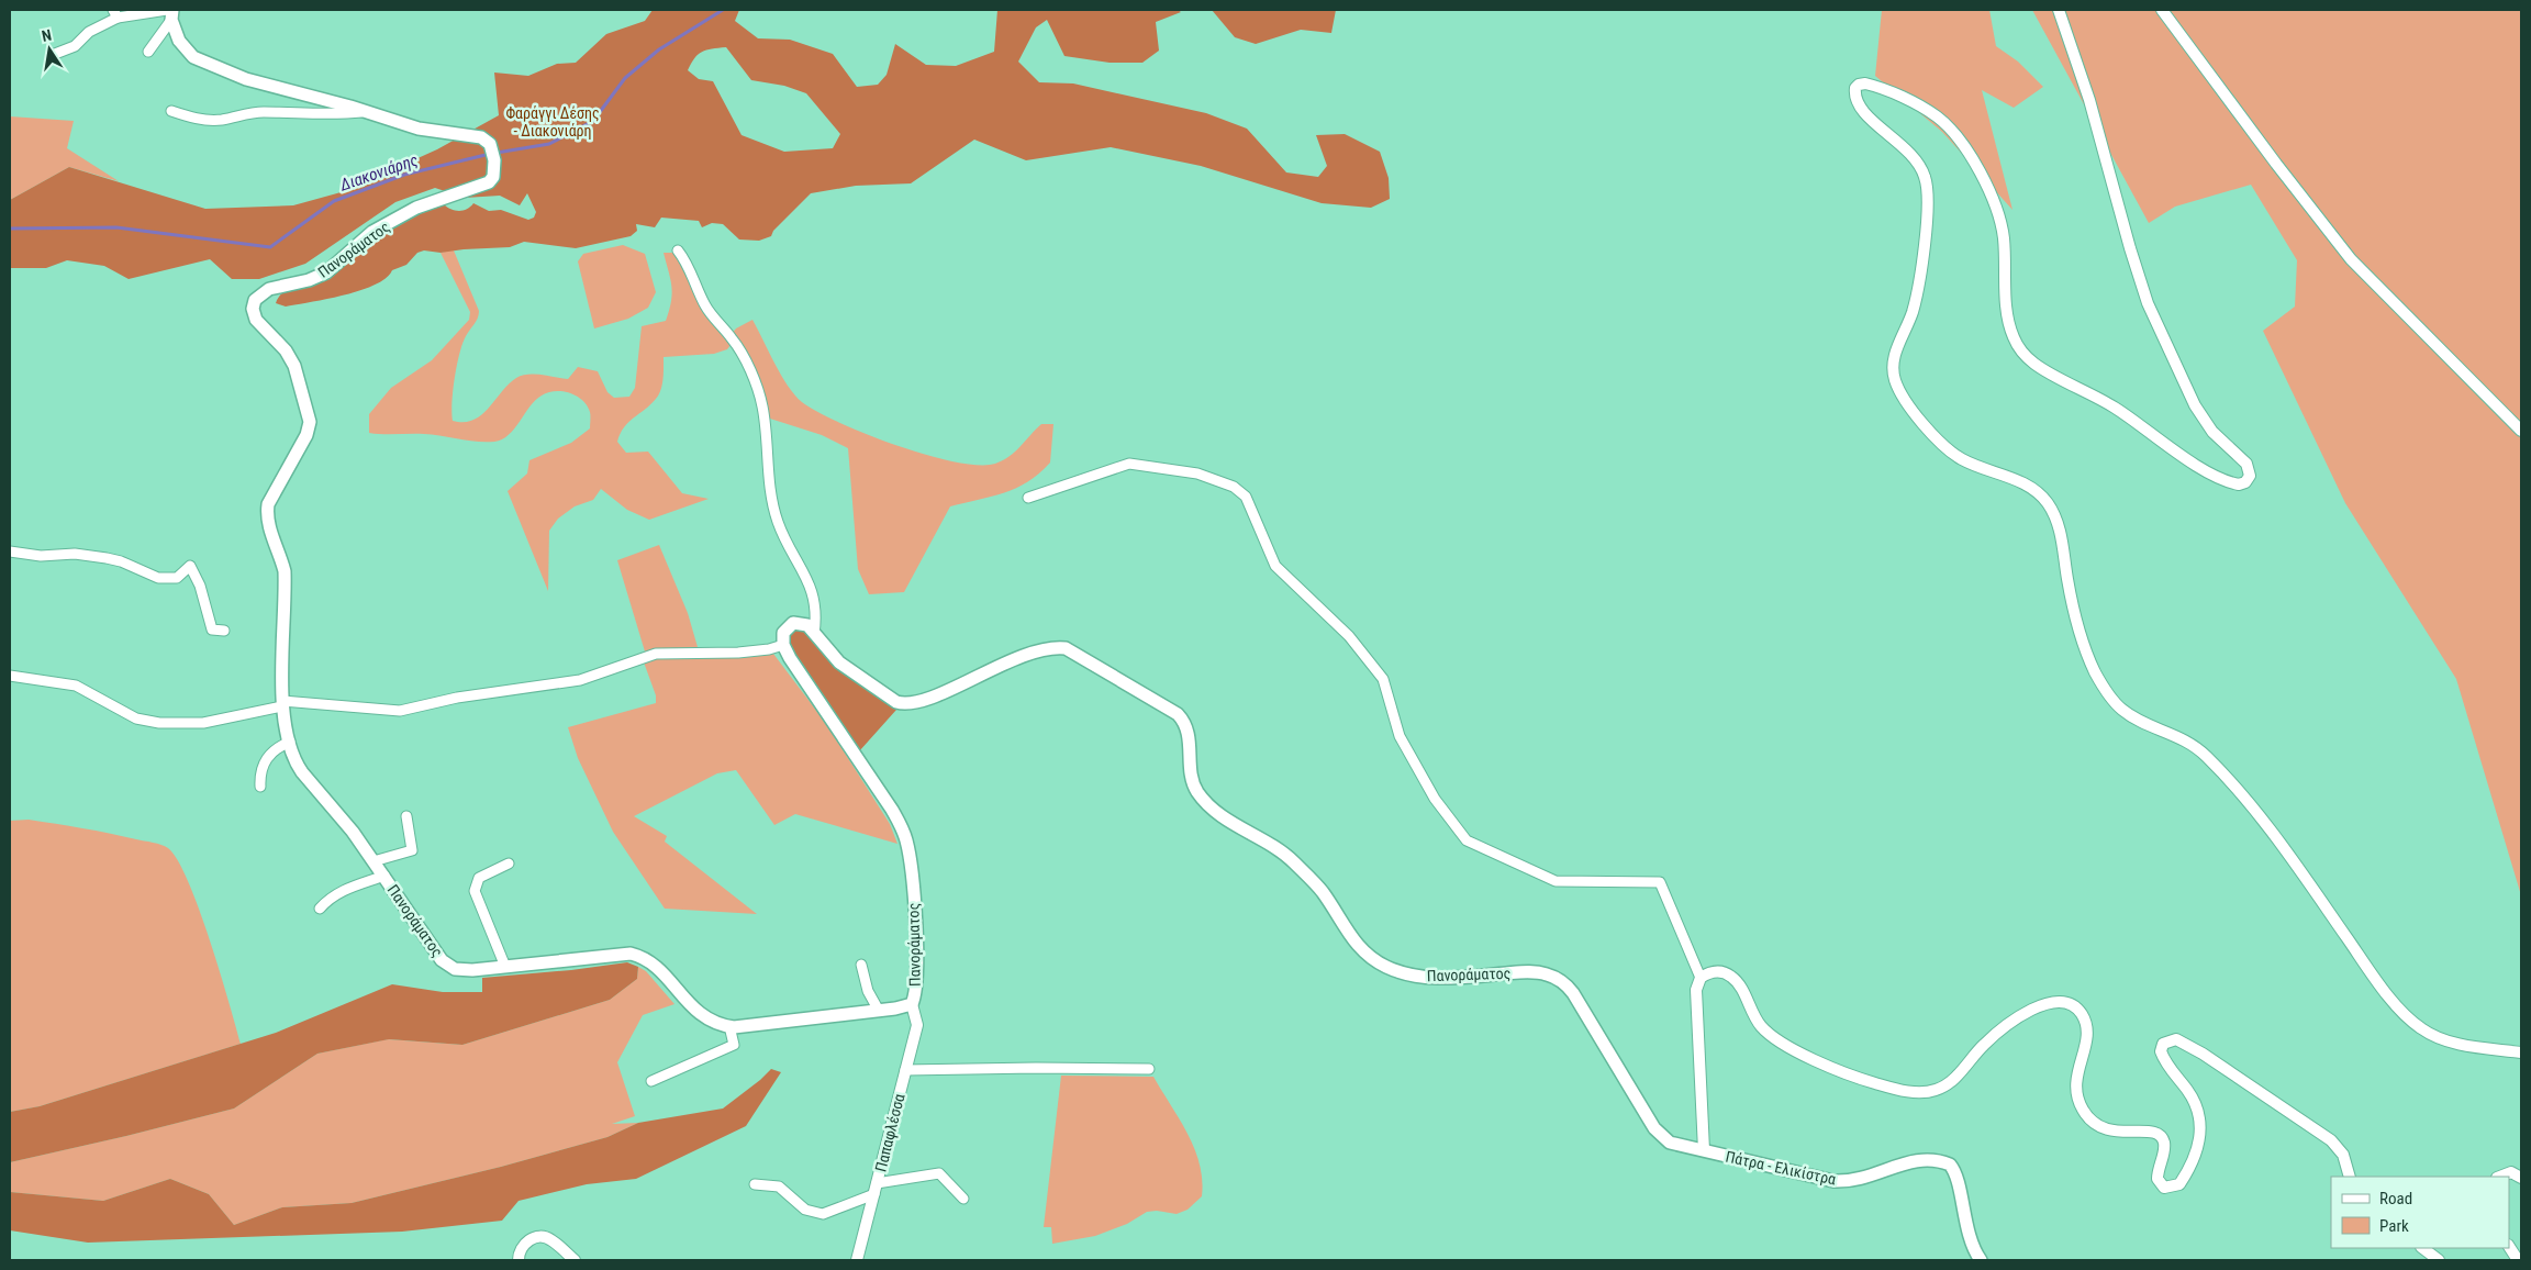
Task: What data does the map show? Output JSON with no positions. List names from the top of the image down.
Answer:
{
  "streets": {
    "main road": ["Πανοράματος", "Πάτρα - Ελικίστρα"],
    "street": ["Παπαφλέσσα"]
  },
  "crossings": [
    ["Πανοράματος", "Παπαφλέσσα"],
    ["Πανοράματος", "Πάτρα - Ελικίστρα"]
  ],
  "water": ["Διακονιάρης"],
  "parks": ["Φαράγγι Δέσης - Διακονιάρη"],
  "legend": ["Road", "Park"],
  "north": "top"
}
